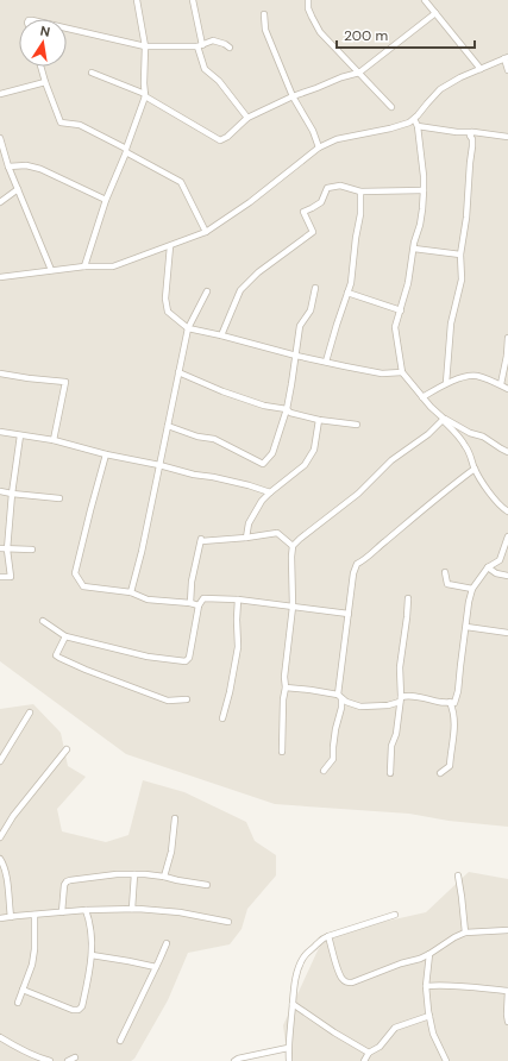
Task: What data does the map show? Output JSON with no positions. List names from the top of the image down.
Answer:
{
  "scale_bar": "200 m",
  "north": "top"
}
